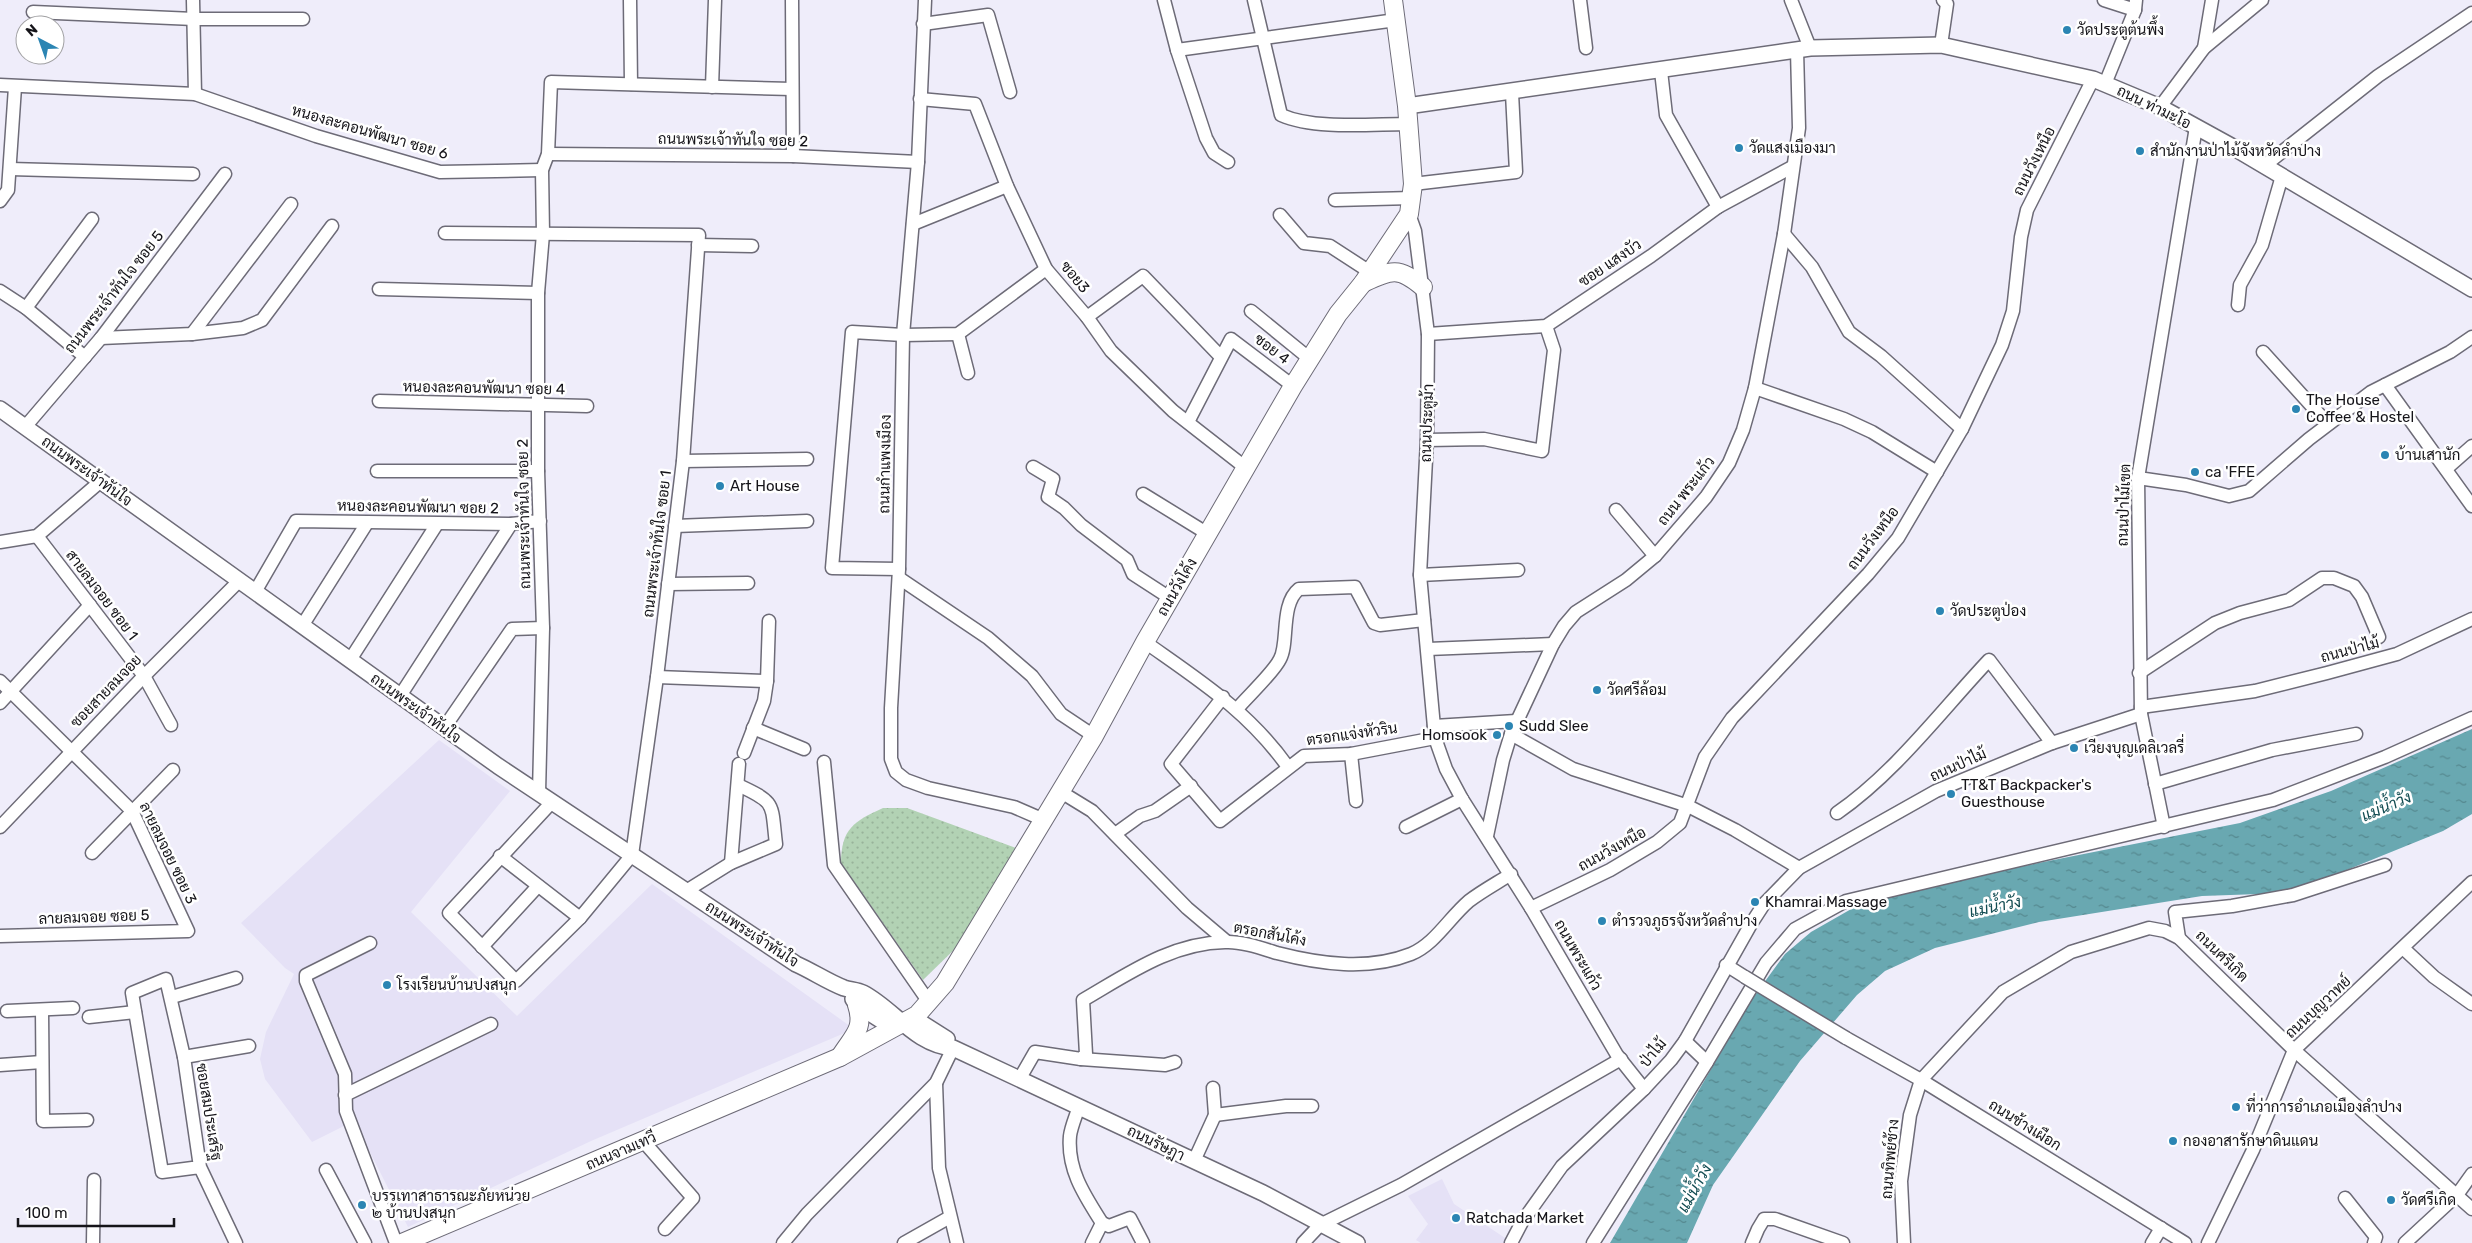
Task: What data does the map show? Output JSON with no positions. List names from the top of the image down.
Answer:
{
  "streets": {
    "main road": ["ถนนประตูม้า", "ถนนวังโค้ง", "ถนนจามเทวี"],
    "street": [
      "ถนน ท่ามะโอ",
      "หนองละคอนพัฒนา ซอย 6",
      "ถนนพระเจ้าทันใจ ซอย 2",
      "ถนนวังเหนือ",
      "ซอย แสงบัว",
      "ซอย3",
      "ถนนพระเจ้าทันใจ ซอย 5",
      "ซอย 4",
      "หนองละคอนพัฒนา ซอย 4",
      "ถนนกำแพงเมือง",
      "ถนนพระเจ้าทันใจ",
      "ถนน พระแก้ว",
      "ถนนป่าไม้เขต",
      "หนองละคอนพัฒนา ซอย 2",
      "ถนนพระเจ้าทันใจ ซอย 1",
      "สายลมจอย ซอย 1",
      "ถนนป่าไม้",
      "ซอยสายลมจอย",
      "ตรอกแจ่งหัวริน",
      "ลายลมจอย ซอย 3",
      "ลายลมจอย ซอย 5",
      "ตรอกสันโค้ง",
      "ถนนพระแก้ว",
      "ถนนศรีเกิด",
      "ถนนบุญวาทย์",
      "ป่าไม้",
      "ซอยสมประเสริฐ",
      "ถนนช้างเผือก",
      "ถนนรัษฎา",
      "ถนนทิพย์ช้าง"
    ]
  },
  "crossings": [
    ["ถนน ท่ามะโอ", "ถนนวังเหนือ"],
    ["ถนน ท่ามะโอ", "ถนนประตูม้า"],
    ["ถนน ท่ามะโอ", "ถนน พระแก้ว"],
    ["ถนน ท่ามะโอ", "ถนนป่าไม้เขต"],
    ["หนองละคอนพัฒนา ซอย 6", "ถนนพระเจ้าทันใจ ซอย 2"],
    ["ถนนพระเจ้าทันใจ ซอย 2", "หนองละคอนพัฒนา ซอย 4"],
    ["ถนนพระเจ้าทันใจ ซอย 2", "ถนนกำแพงเมือง"],
    ["ถนนพระเจ้าทันใจ ซอย 2", "ถนนพระเจ้าทันใจ"],
    ["ถนนพระเจ้าทันใจ ซอย 2", "หนองละคอนพัฒนา ซอย 2"],
    ["ถนนวังเหนือ", "ถนนพระแก้ว"],
    ["ซอย แสงบัว", "ถนนประตูม้า"],
    ["ซอย แสงบัว", "ถนน พระแก้ว"],
    ["ซอย3", "ถนนกำแพงเมือง"],
    ["ซอย3", "ถนนวังโค้ง"],
    ["ถนนพระเจ้าทันใจ ซอย 5", "ถนนพระเจ้าทันใจ"],
    ["ซอย 4", "ถนนวังโค้ง"],
    ["ถนนประตูม้า", "ถนน พระแก้ว"],
    ["ถนนประตูม้า", "ถนนวังโค้ง"],
    ["ถนนประตูม้า", "ตรอกแจ่งหัวริน"],
    ["ถนนประตูม้า", "ถนนพระแก้ว"],
    ["ถนนกำแพงเมือง", "ถนนวังโค้ง"],
    ["ถนนพระเจ้าทันใจ", "หนองละคอนพัฒนา ซอย 2"],
    ["ถนนพระเจ้าทันใจ", "ถนนพระเจ้าทันใจ ซอย 1"],
    ["ถนนพระเจ้าทันใจ", "ถนนวังโค้ง"],
    ["ถนนพระเจ้าทันใจ", "ซอยสายลมจอย"],
    ["ถนนพระเจ้าทันใจ", "ถนนรัษฎา"],
    ["ถนนพระเจ้าทันใจ", "ถนนจามเทวี"],
    ["ถนน พระแก้ว", "ตรอกแจ่งหัวริน"],
    ["ถนน พระแก้ว", "ถนนพระแก้ว"],
    ["ถนนป่าไม้เขต", "ถนนป่าไม้"],
    ["ถนนวังโค้ง", "ถนนรัษฎา"],
    ["ถนนวังโค้ง", "ถนนจามเทวี"],
    ["สายลมจอย ซอย 1", "ซอยสายลมจอย"],
    ["ถนนป่าไม้", "ป่าไม้"],
    ["ซอยสายลมจอย", "ลายลมจอย ซอย 3"],
    ["ลายลมจอย ซอย 3", "ลายลมจอย ซอย 5"],
    ["ตรอกสันโค้ง", "ถนนพระแก้ว"],
    ["ถนนพระแก้ว", "ป่าไม้"],
    ["ถนนศรีเกิด", "ถนนบุญวาทย์"],
    ["ถนนศรีเกิด", "ถนนช้างเผือก"],
    ["ถนนศรีเกิด", "ถนนทิพย์ช้าง"],
    ["ป่าไม้", "ถนนช้างเผือก"],
    ["ถนนช้างเผือก", "ถนนทิพย์ช้าง"],
    ["ถนนรัษฎา", "ถนนจามเทวี"]
  ],
  "water": ["แม่น้ำวัง"],
  "places": [
    "วัดประตูต้นพึ้ง",
    "วัดแสงเมืองมา",
    "สำนักงานป่าไม้จังหวัดลำปาง",
    "The House Coffee & Hostel",
    "บ้านเสานัก",
    "ca 'FFE",
    "Art House",
    "วัดประตูป่อง",
    "วัดศรีล้อม",
    "Sudd Slee",
    "Homsook",
    "เวียงบุญเดลิเวลรี่",
    "TT&T Backpacker's Guesthouse",
    "Khamrai Massage",
    "ตำรวจภูธรจังหวัดลำปาง",
    "โรงเรียนบ้านปงสนุก",
    "ที่ว่าการอำเภอเมืองลำปาง",
    "กองอาสารักษาดินแดน",
    "วัดศรีเกิด",
    "บรรเทาสาธารณะภัยหน่วย ๒ บ้านปงสนุก",
    "Ratchada Market"
  ],
  "scale_bar": "100 m",
  "north": "top left"
}
